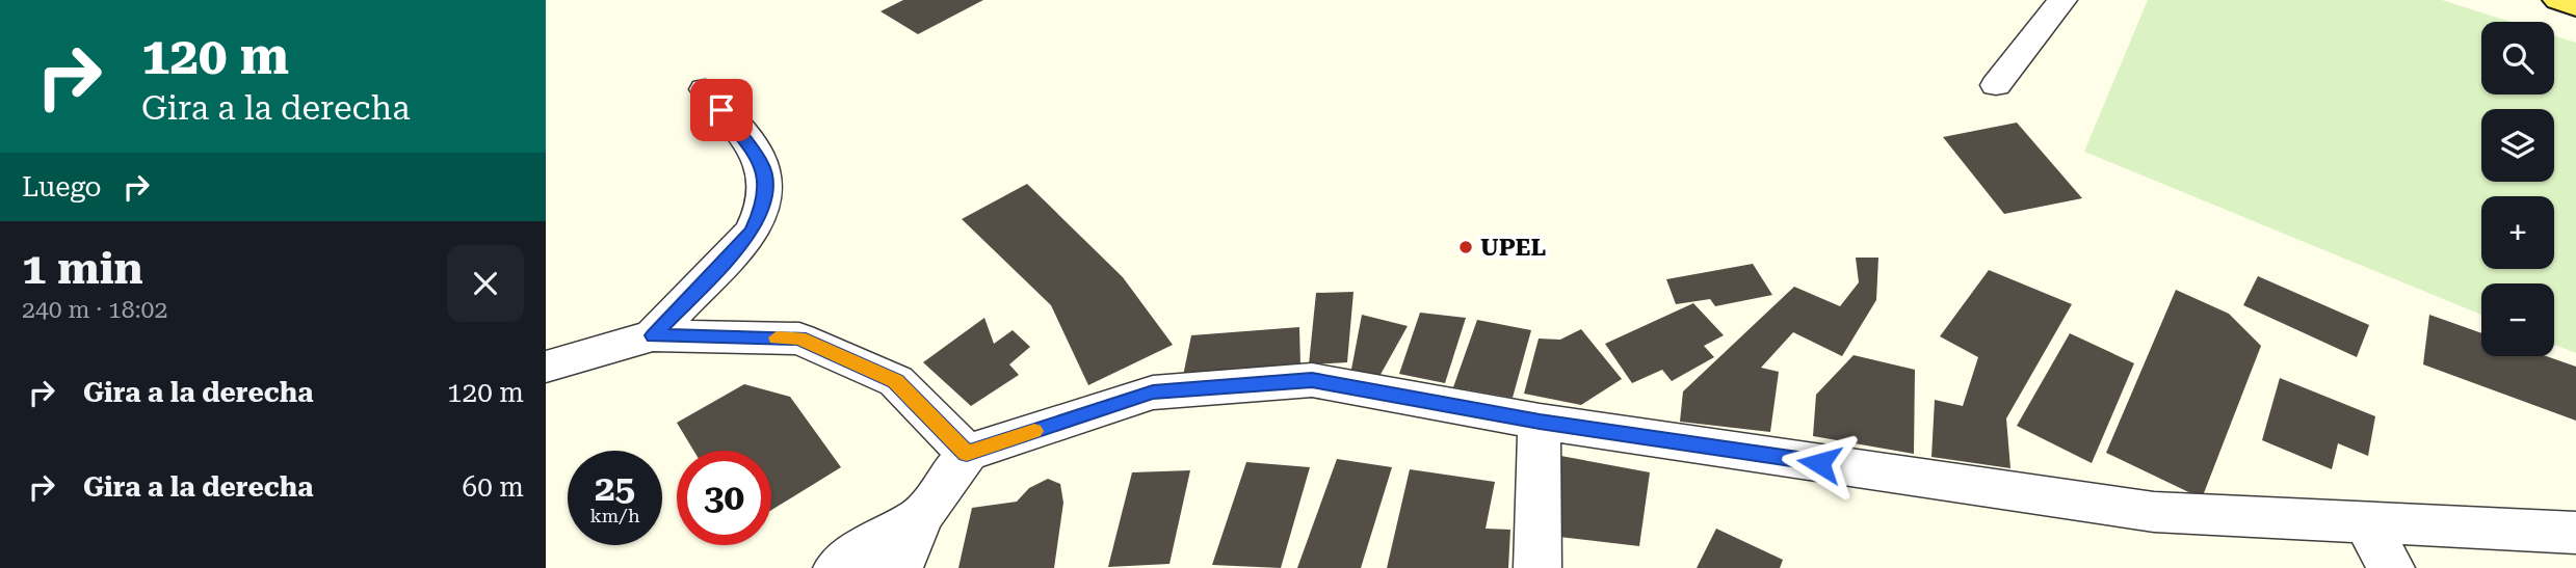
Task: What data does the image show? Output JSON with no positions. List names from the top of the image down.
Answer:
{
  "places": ["UPEL"],
  "page": {
    "turn": ["120 m", "Gira a la derecha"],
    "map_buttons": ["+", "−"],
    "then": "Luego",
    "heading": ["1 min", "240 m · 18:02"],
    "list": [
      {
        "name": "Gira a la derecha",
        "value": "120 m"
      },
      {
        "name": "Gira a la derecha",
        "value": "60 m"
      }
    ],
    "speed": "25 km/h",
    "limit": "30"
  }
}
